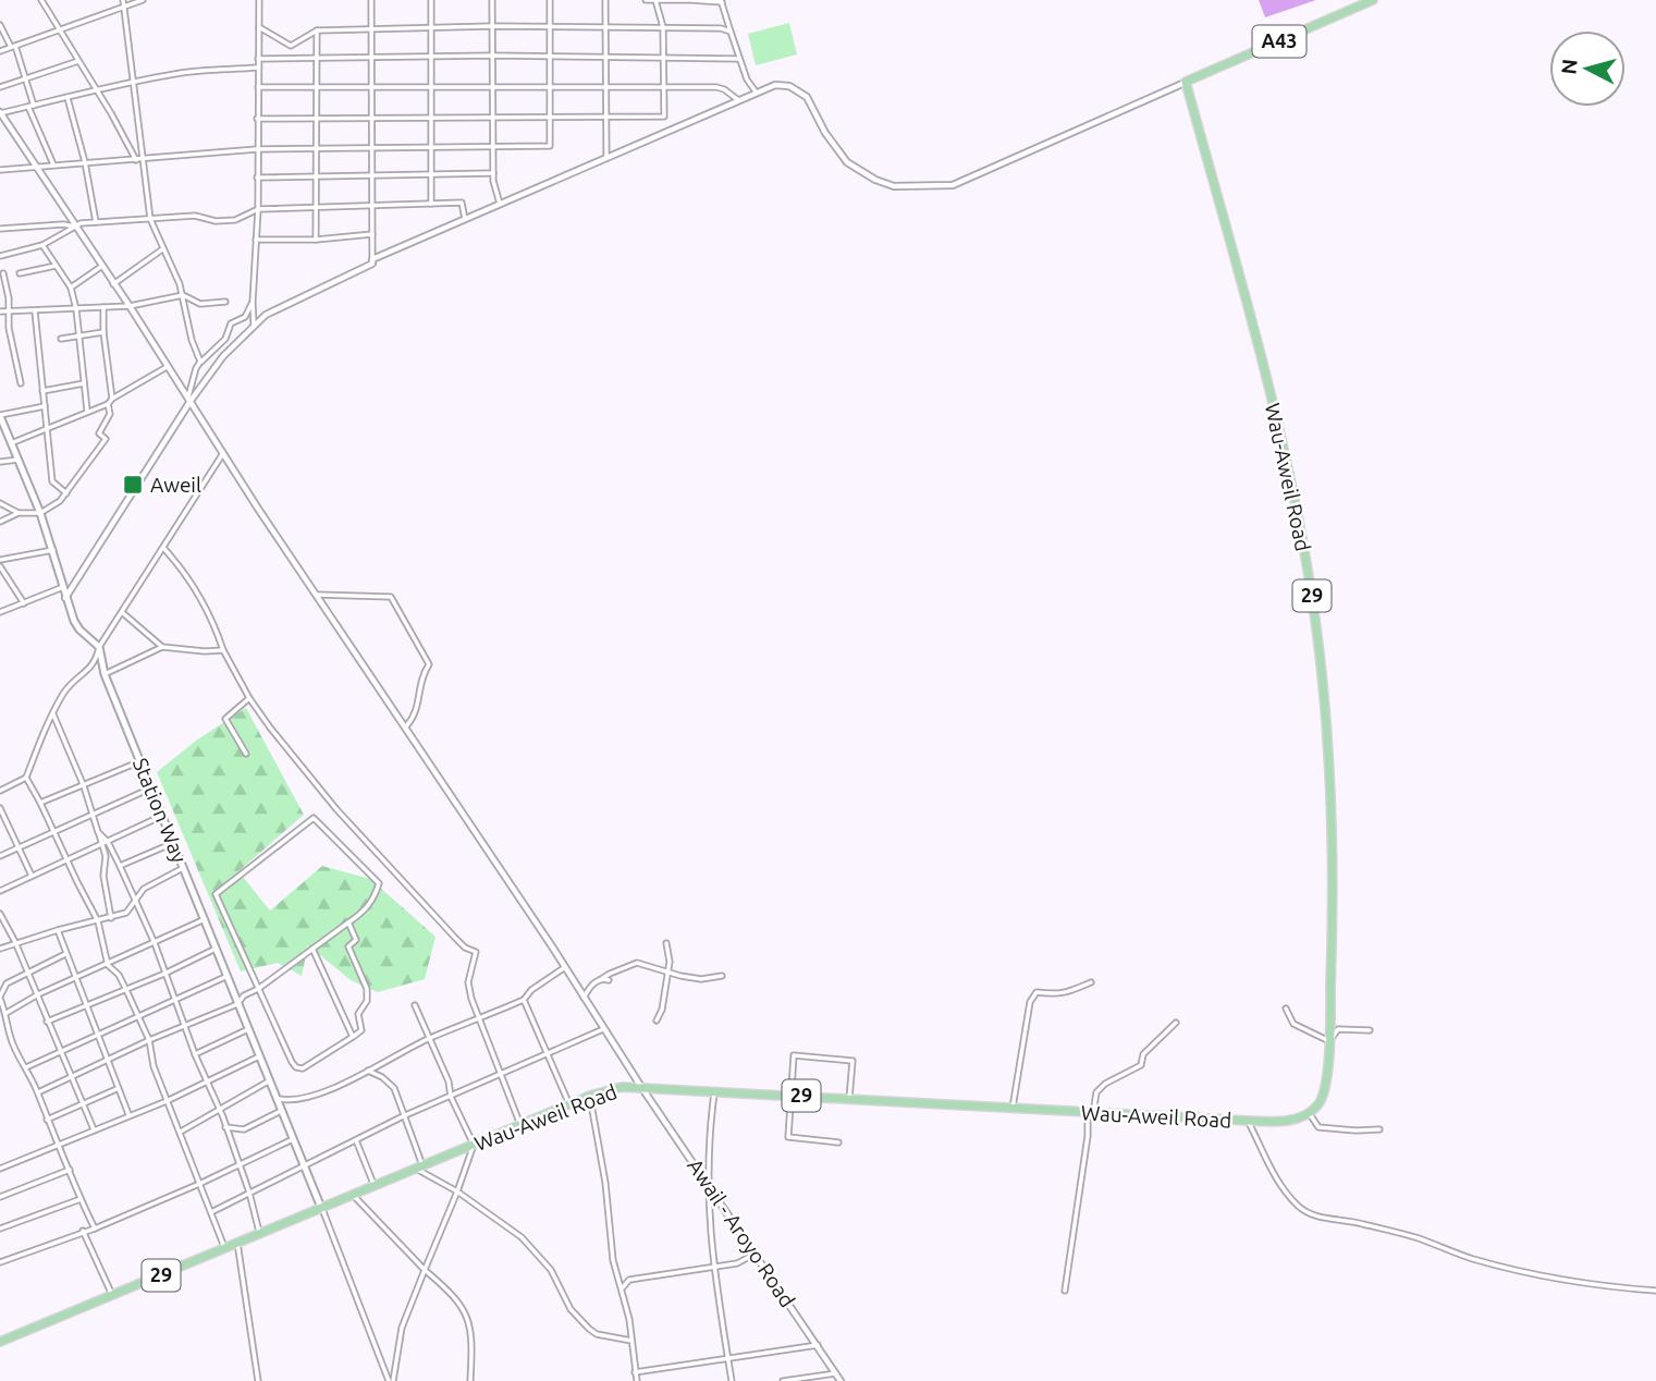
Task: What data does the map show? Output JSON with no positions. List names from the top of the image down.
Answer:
{
  "streets": {
    "main road": [
      "A43",
      "Wau-Aweil Road",
      "29",
      "Station Way"
    ],
    "street": ["Awail - Aroyo Road"]
  },
  "crossings": [
    ["A43", "Wau-Aweil Road"],
    ["Wau-Aweil Road", "Station Way"],
    ["Wau-Aweil Road", "Awail - Aroyo Road"]
  ],
  "places": {
    "transit": ["Aweil"]
  },
  "north": "left"
}
